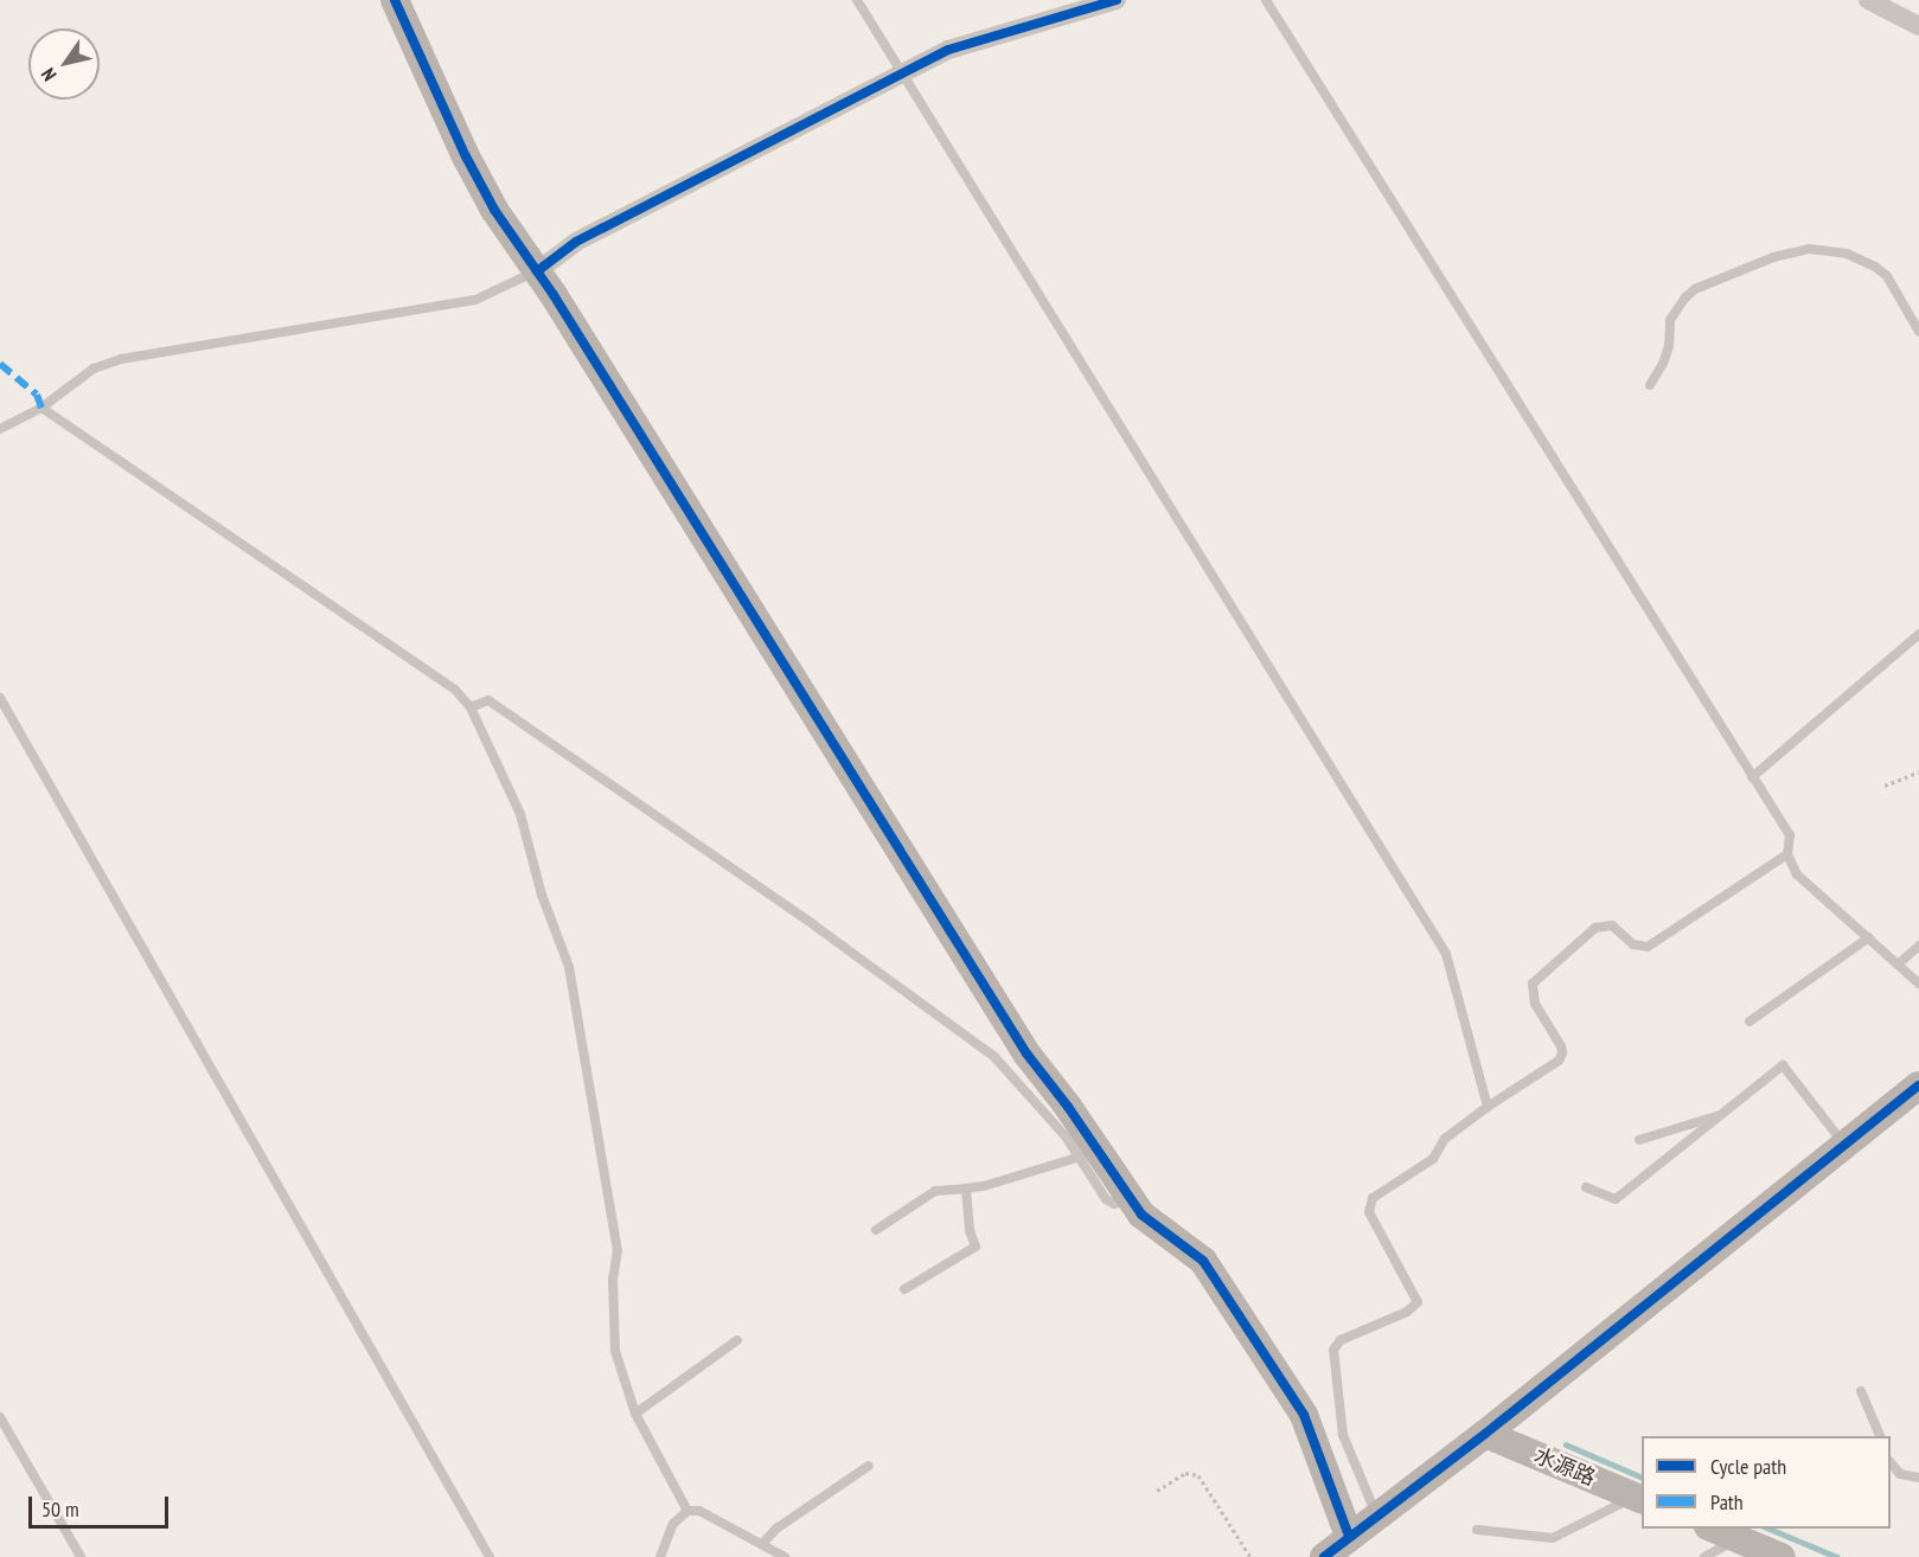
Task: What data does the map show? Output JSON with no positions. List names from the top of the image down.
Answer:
{
  "streets": {
    "street": ["水源路"]
  },
  "legend": ["Cycle path", "Path"],
  "scale_bar": "50 m",
  "north": "bottom left"
}
